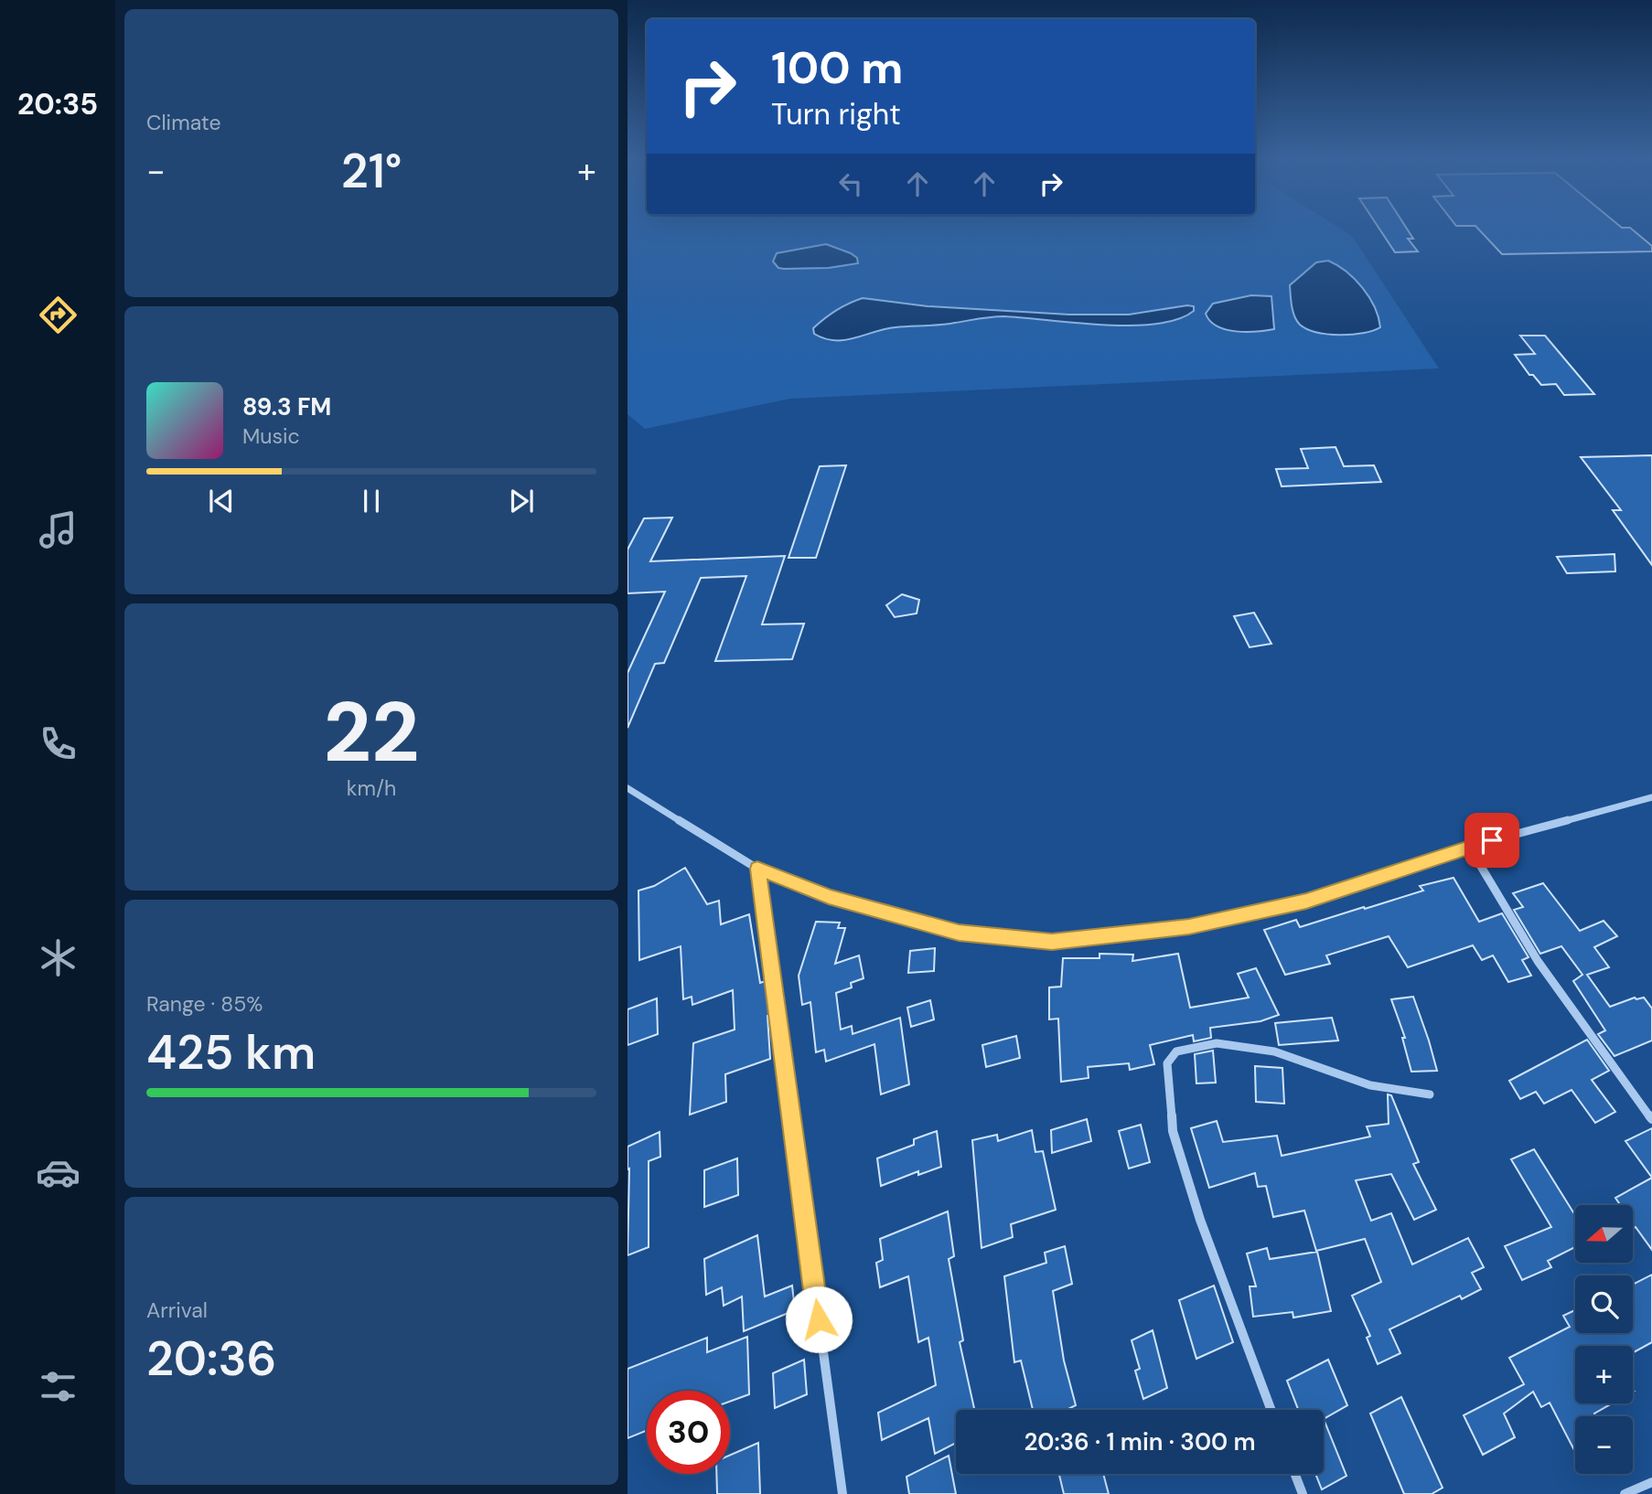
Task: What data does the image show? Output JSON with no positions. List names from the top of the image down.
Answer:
{
  "north": "left",
  "page": {
    "tabs": "20:35",
    "tile": [
      "Climate",
      ["22", "km/h"],
      ["Range · 85%", "425 km"],
      ["Arrival", "20:36"]
    ],
    "turn": ["100 m", "Turn right"],
    "heat": ["−", "21°", "+"],
    "song": ["89.3 FM", "Music"],
    "map_buttons": ["+", "−"],
    "limit": "30",
    "trip": "20:36 · 1 min · 300 m"
  }
}
